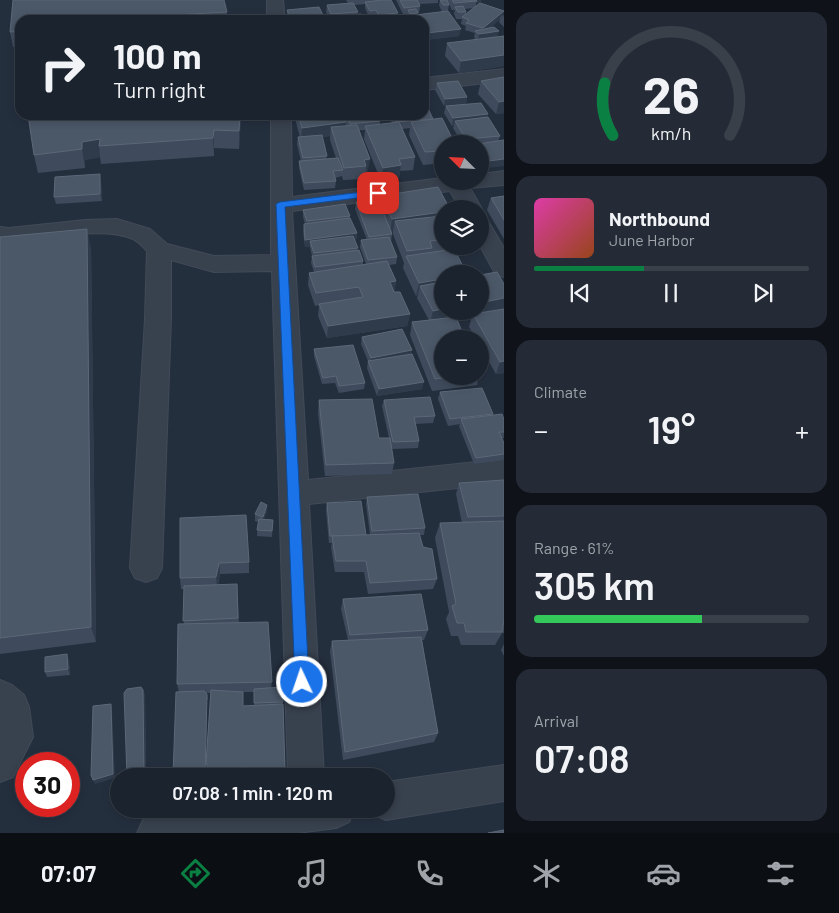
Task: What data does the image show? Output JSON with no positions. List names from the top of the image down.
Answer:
{
  "north": "top left",
  "page": {
    "turn": ["100 m", "Turn right"],
    "map_buttons": ["+", "−"],
    "song": ["Northbound", "June Harbor"],
    "tile": [
      "Climate",
      ["Range · 61%", "305 km"],
      ["Arrival", "07:08"]
    ],
    "heat": ["−", "19°", "+"],
    "limit": "30",
    "trip": "07:08 · 1 min · 120 m",
    "tabs": "07:07",
    "gauge": ["26", "km/h"]
  }
}
